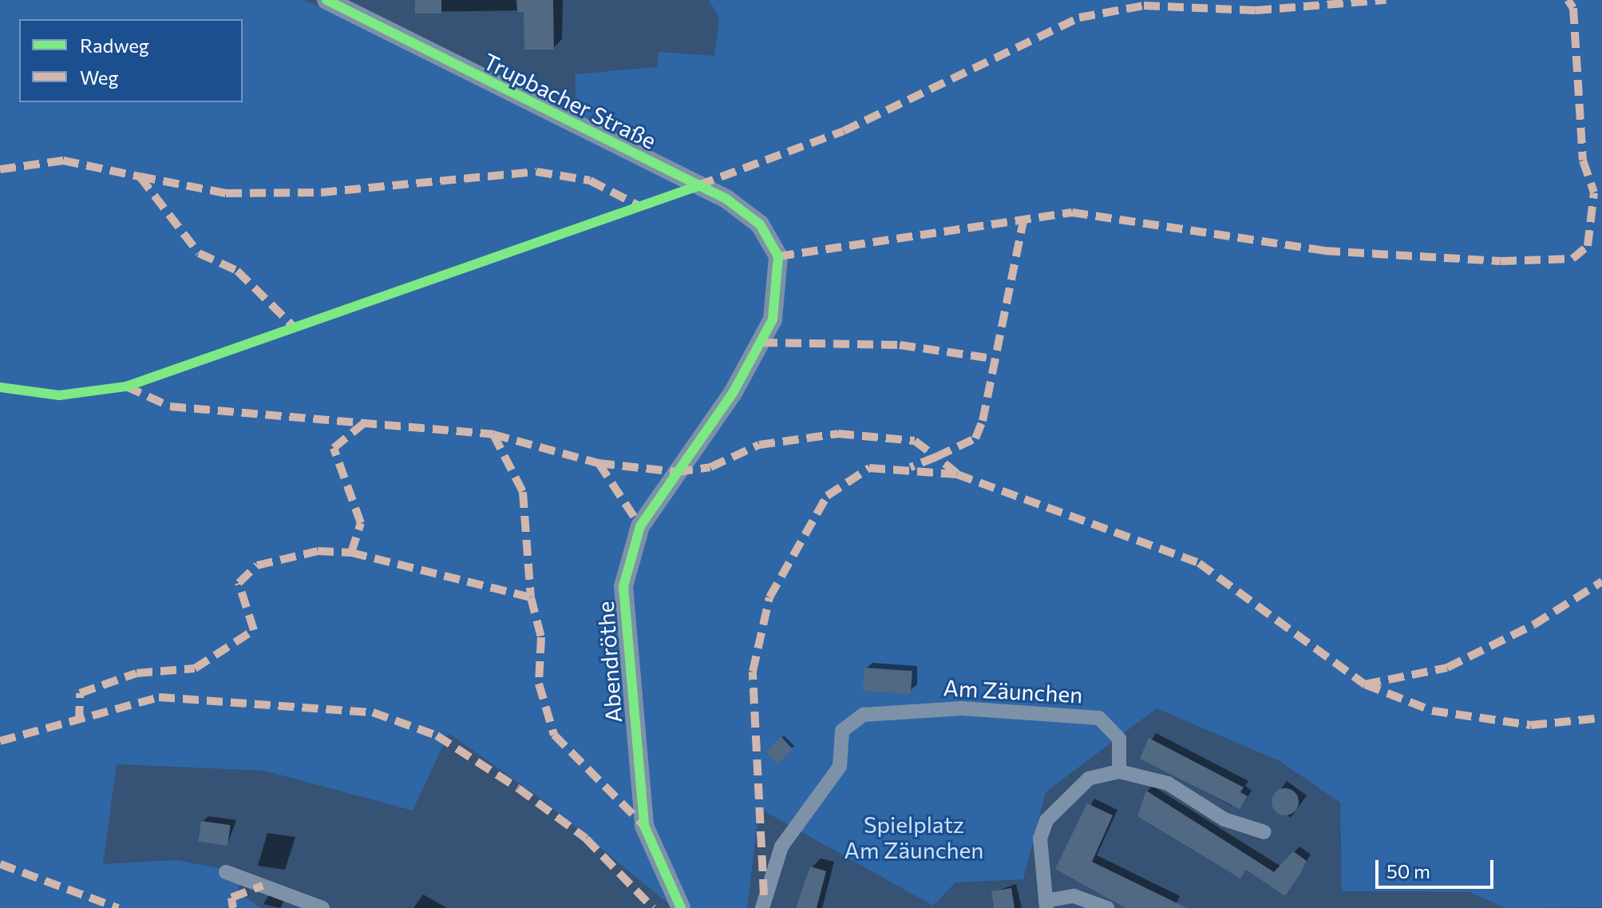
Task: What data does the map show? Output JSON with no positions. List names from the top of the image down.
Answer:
{
  "streets": {
    "street": ["Trupbacher Straße", "Abendröthe", "Am Zäunchen"]
  },
  "crossings": [
    ["Trupbacher Straße", "Abendröthe"]
  ],
  "parks": ["Spielplatz Am Zäunchen"],
  "legend": ["Radweg", "Weg"],
  "scale_bar": "50 m"
}
